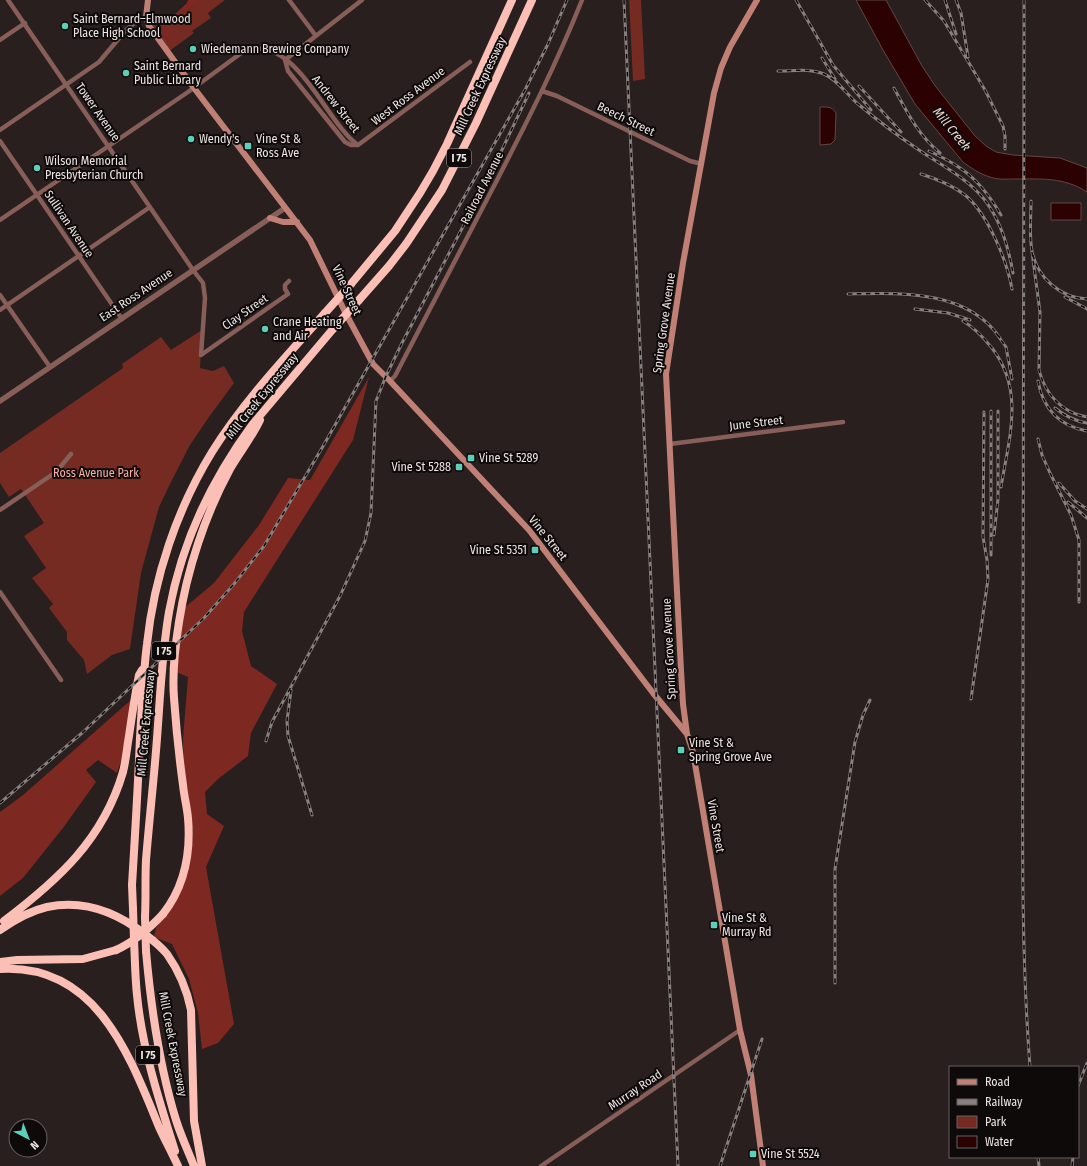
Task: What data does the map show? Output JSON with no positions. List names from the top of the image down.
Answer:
{
  "streets": {
    "highway": ["Mill Creek Expressway", "I 75"],
    "main road": ["Vine Street", "Spring Grove Avenue"],
    "street": [
      "West Ross Avenue",
      "Andrew Street",
      "Tower Avenue",
      "Beech Street",
      "Railroad Avenue",
      "Sullivan Avenue",
      "East Ross Avenue",
      "Clay Street",
      "June Street",
      "Murray Road"
    ]
  },
  "crossings": [
    ["West Ross Avenue", "Andrew Street"],
    ["Tower Avenue", "East Ross Avenue"],
    ["Tower Avenue", "Clay Street"],
    ["Beech Street", "Railroad Avenue"],
    ["Beech Street", "Spring Grove Avenue"],
    ["Railroad Avenue", "Vine Street"],
    ["Sullivan Avenue", "East Ross Avenue"],
    ["Vine Street", "East Ross Avenue"],
    ["Vine Street", "Spring Grove Avenue"],
    ["Vine Street", "Murray Road"],
    ["Spring Grove Avenue", "June Street"]
  ],
  "water": ["Mill Creek"],
  "parks": ["Ross Avenue Park"],
  "places": {
    "other": [
      "Saint Bernard–Elmwood Place High School",
      "Wiedemann Brewing Company",
      "Saint Bernard Public Library",
      "Wendy's",
      "Wilson Memorial Presbyterian Church",
      "Crane Heating and Air"
    ],
    "transit": [
      "Vine St & Ross Ave",
      "Vine St 5289",
      "Vine St 5288",
      "Vine St 5351",
      "Vine St & Spring Grove Ave",
      "Vine St & Murray Rd",
      "Vine St 5524"
    ]
  },
  "legend": [
    "Road",
    "Railway",
    "Park",
    "Water"
  ],
  "north": "bottom right"
}
